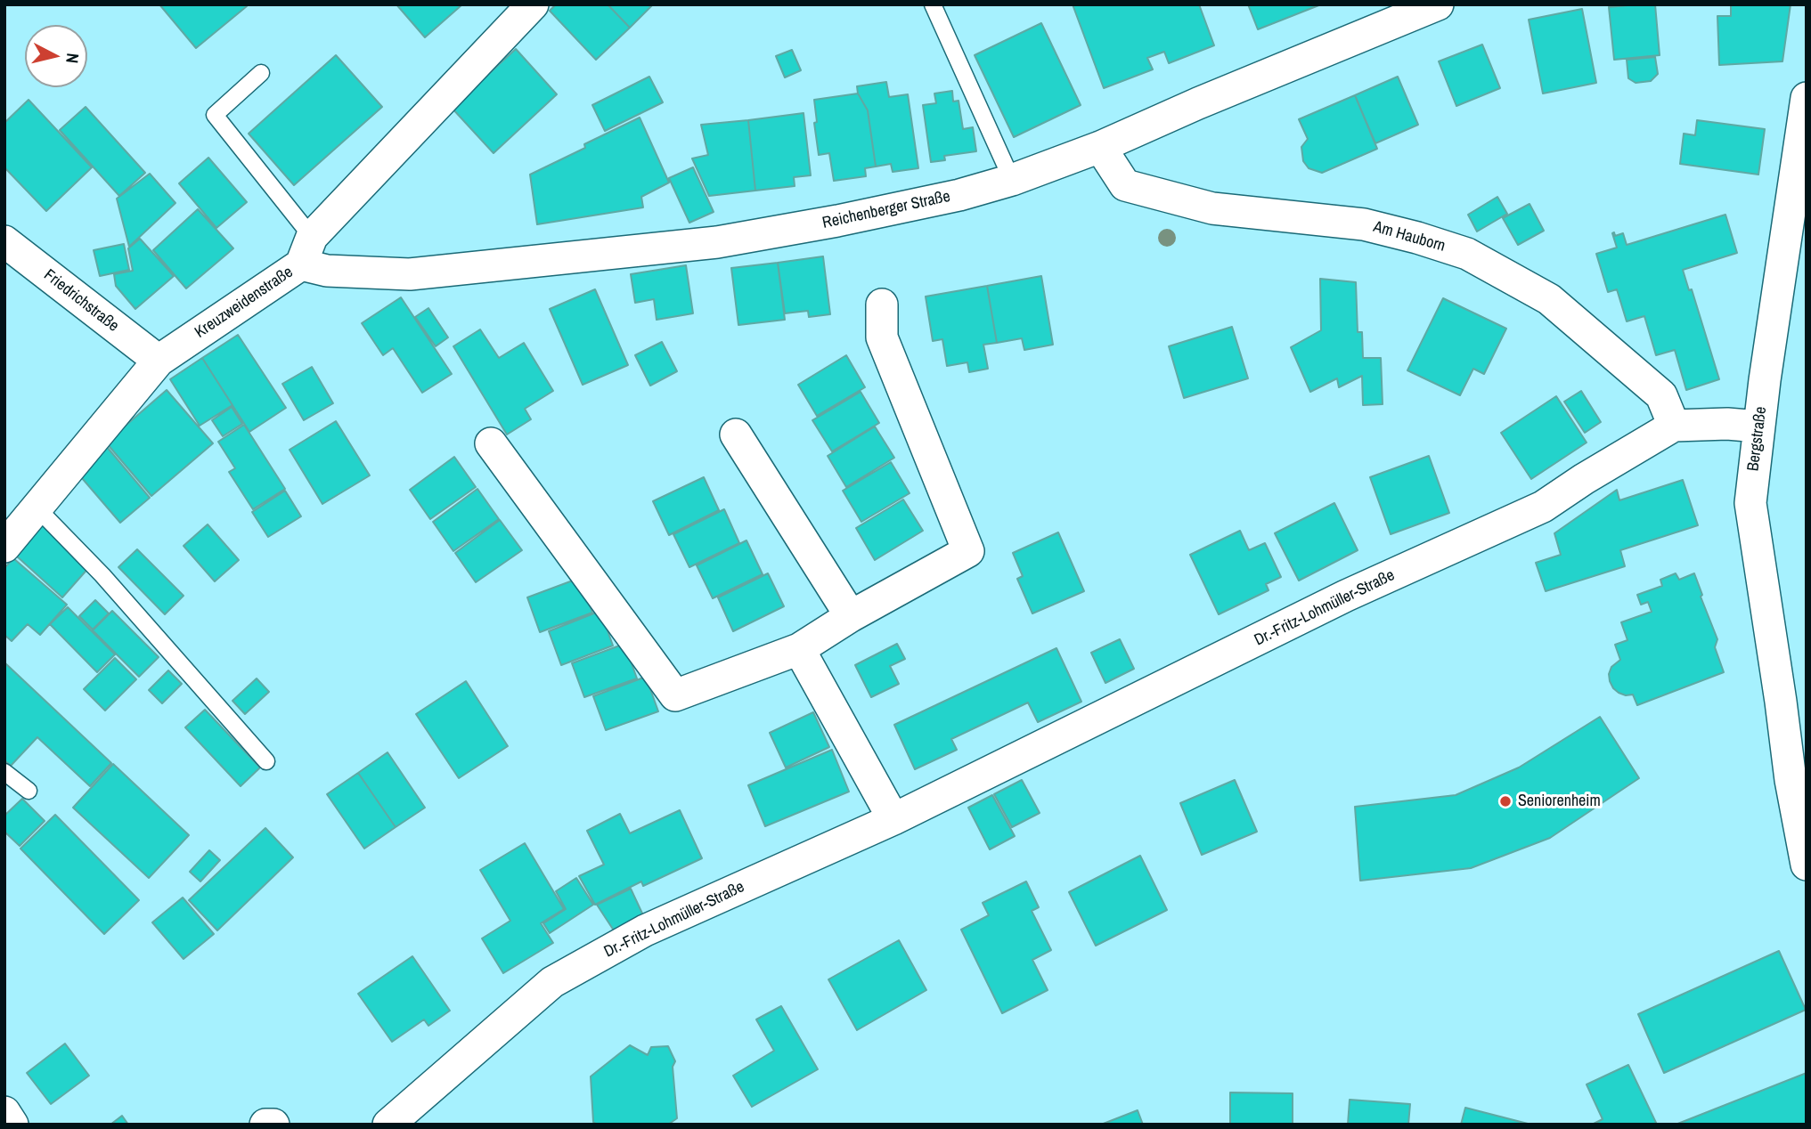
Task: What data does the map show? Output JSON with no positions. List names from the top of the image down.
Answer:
{
  "streets": {
    "street": [
      "Reichenberger Straße",
      "Am Hauborn",
      "Friedrichstraße",
      "Kreuzweidenstraße",
      "Bergstraße",
      "Dr.-Fritz-Lohmüller-Straße"
    ]
  },
  "crossings": [
    ["Reichenberger Straße", "Am Hauborn"],
    ["Reichenberger Straße", "Kreuzweidenstraße"],
    ["Am Hauborn", "Dr.-Fritz-Lohmüller-Straße"],
    ["Friedrichstraße", "Kreuzweidenstraße"],
    ["Bergstraße", "Dr.-Fritz-Lohmüller-Straße"]
  ],
  "places": ["Seniorenheim"],
  "north": "right"
}
